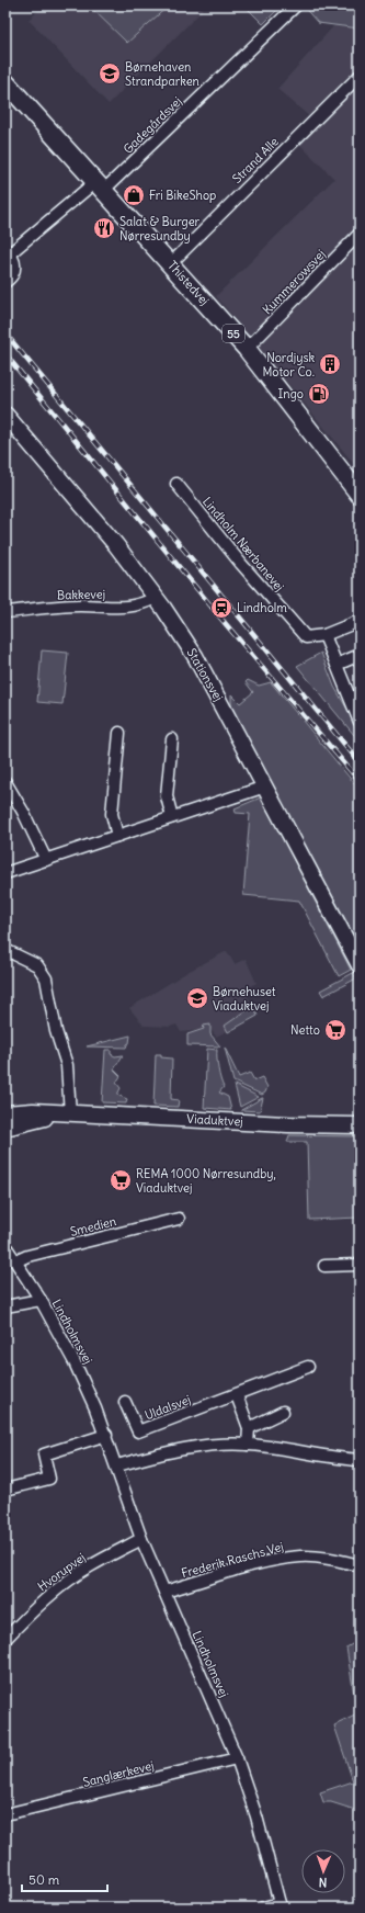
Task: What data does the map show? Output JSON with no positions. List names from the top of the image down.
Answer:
{
  "streets": {
    "main road": ["Thistedvej", "55"],
    "street": [
      "Gadegårdsvej",
      "Strand Alle",
      "Kummerowsvej",
      "Lindholm Nærbanevej",
      "Bakkevej",
      "Stationsvej",
      "Viaduktvej",
      "Smedien",
      "Lindholmsvej",
      "Uldalsvej",
      "Frederik Raschs Vej",
      "Hvorupvej",
      "Sanglærkevej"
    ]
  },
  "crossings": [
    ["Gadegårdsvej", "Thistedvej"],
    ["Strand Alle", "Thistedvej"],
    ["Kummerowsvej", "Thistedvej"],
    ["Bakkevej", "Stationsvej"],
    ["Smedien", "Lindholmsvej"],
    ["Lindholmsvej", "Frederik Raschs Vej"],
    ["Lindholmsvej", "Hvorupvej"],
    ["Lindholmsvej", "Sanglærkevej"]
  ],
  "places": {
    "school or university": ["Børnehaven Strandparken", "Børnehuset Viaduktvej"],
    "shop": ["Fri BikeShop"],
    "restaurant": ["Salat & Burger Nørresundby"],
    "building": ["Nordjysk Motor Co."],
    "fuel station": ["Ingo"],
    "station": ["Lindholm"],
    "supermarket": ["Netto", "REMA 1000 Nørresundby, Viaduktvej"]
  },
  "scale_bar": "50 m",
  "north": "bottom"
}
